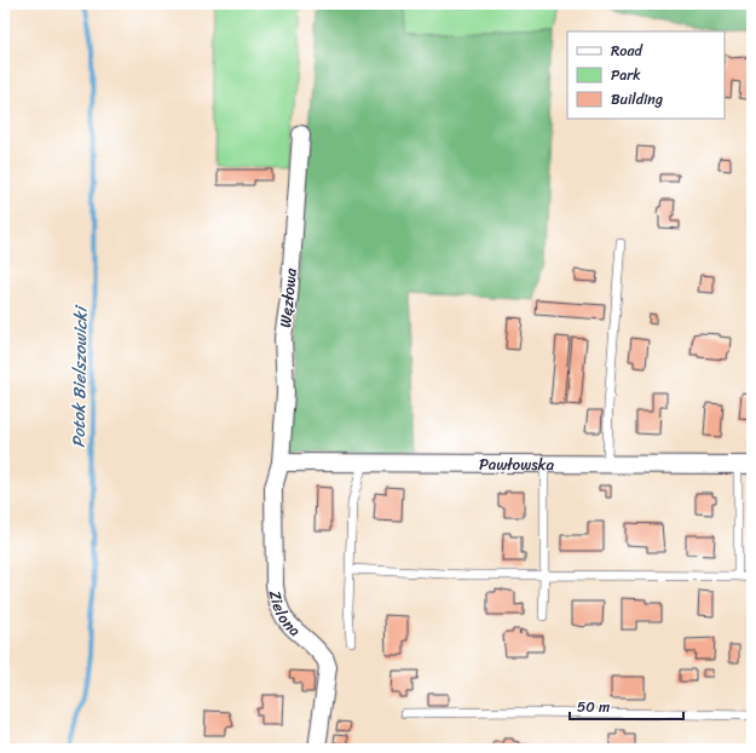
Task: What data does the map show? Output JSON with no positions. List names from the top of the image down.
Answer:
{
  "streets": {
    "street": ["Węzłowa", "Pawłowska", "Zielona"]
  },
  "crossings": [
    ["Węzłowa", "Pawłowska"],
    ["Węzłowa", "Zielona"],
    ["Pawłowska", "Zielona"]
  ],
  "water": ["Potok Bielszowicki"],
  "legend": ["Road", "Park", "Building"],
  "scale_bar": "50 m"
}
